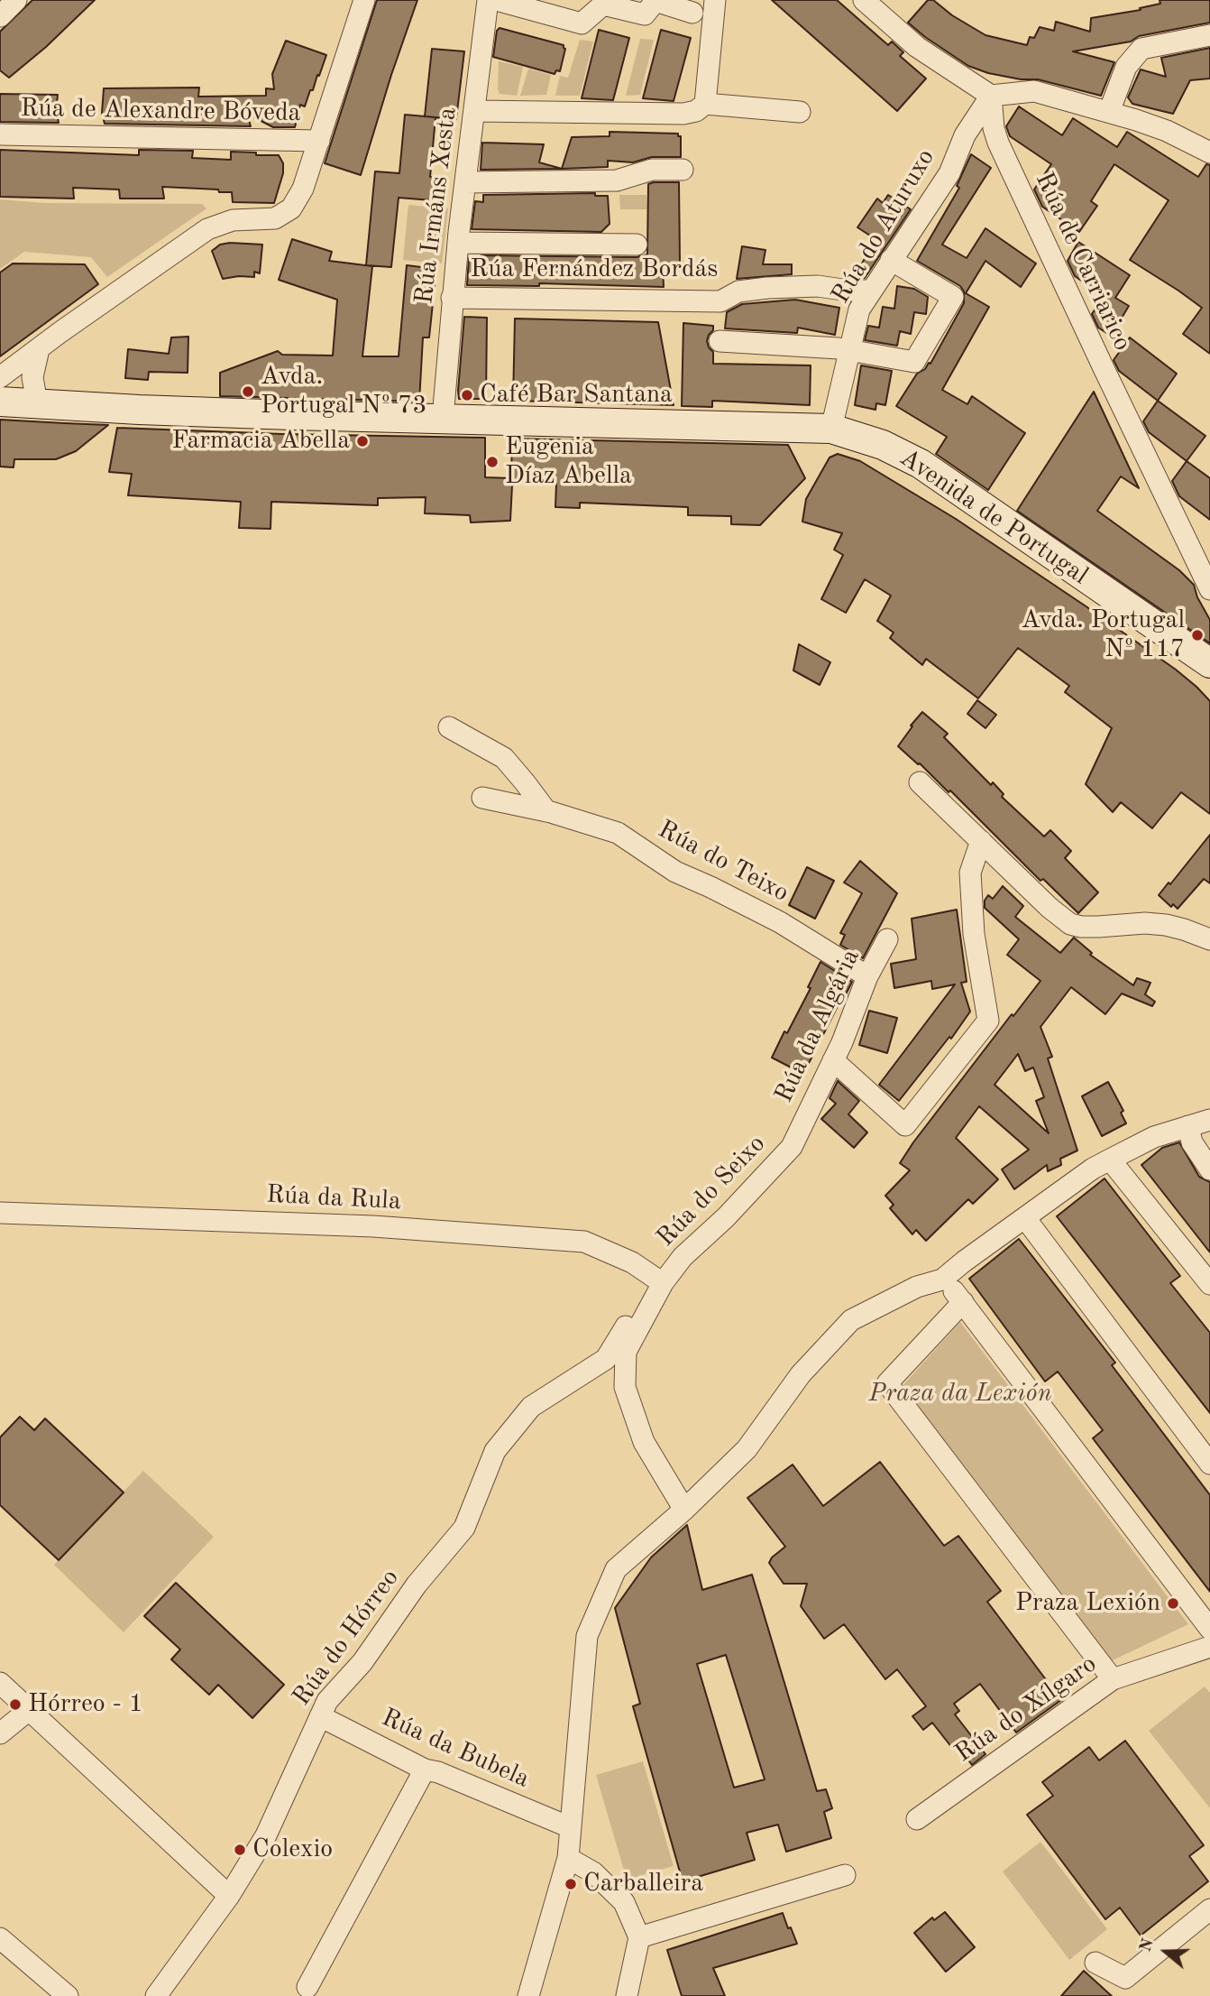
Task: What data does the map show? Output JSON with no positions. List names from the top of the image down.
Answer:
{
  "streets": {
    "street": [
      "Rúa de Alexandre Bóveda",
      "Rúa Irmáns Xesta",
      "Rúa do Aturuxo",
      "Rúa de Carriarico",
      "Rúa Fernández Bordás",
      "Avenida de Portugal",
      "Rúa do Teixo",
      "Rúa da Algária",
      "Rúa do Seixo",
      "Rúa da Rula",
      "Rúa do Hórreo",
      "Rúa do Xílgaro",
      "Rúa da Bubela"
    ]
  },
  "crossings": [
    ["Rúa Irmáns Xesta", "Rúa Fernández Bordás"],
    ["Rúa Irmáns Xesta", "Avenida de Portugal"],
    ["Rúa do Aturuxo", "Rúa de Carriarico"],
    ["Rúa do Aturuxo", "Rúa Fernández Bordás"],
    ["Rúa do Aturuxo", "Avenida de Portugal"],
    ["Rúa do Teixo", "Rúa da Algária"],
    ["Rúa da Algária", "Rúa do Seixo"],
    ["Rúa do Seixo", "Rúa da Rula"],
    ["Rúa do Seixo", "Rúa do Hórreo"],
    ["Rúa do Hórreo", "Rúa da Bubela"]
  ],
  "parks": ["Praza da Lexión"],
  "places": [
    "Avda. Portugal Nº 73",
    "Café Bar Santana",
    "Farmacia Abella",
    "Eugenia Díaz Abella",
    "Avda. Portugal Nº 117",
    "Praza Lexión",
    "Hórreo - 1",
    "Colexio",
    "Carballeira"
  ],
  "north": "left"
}
